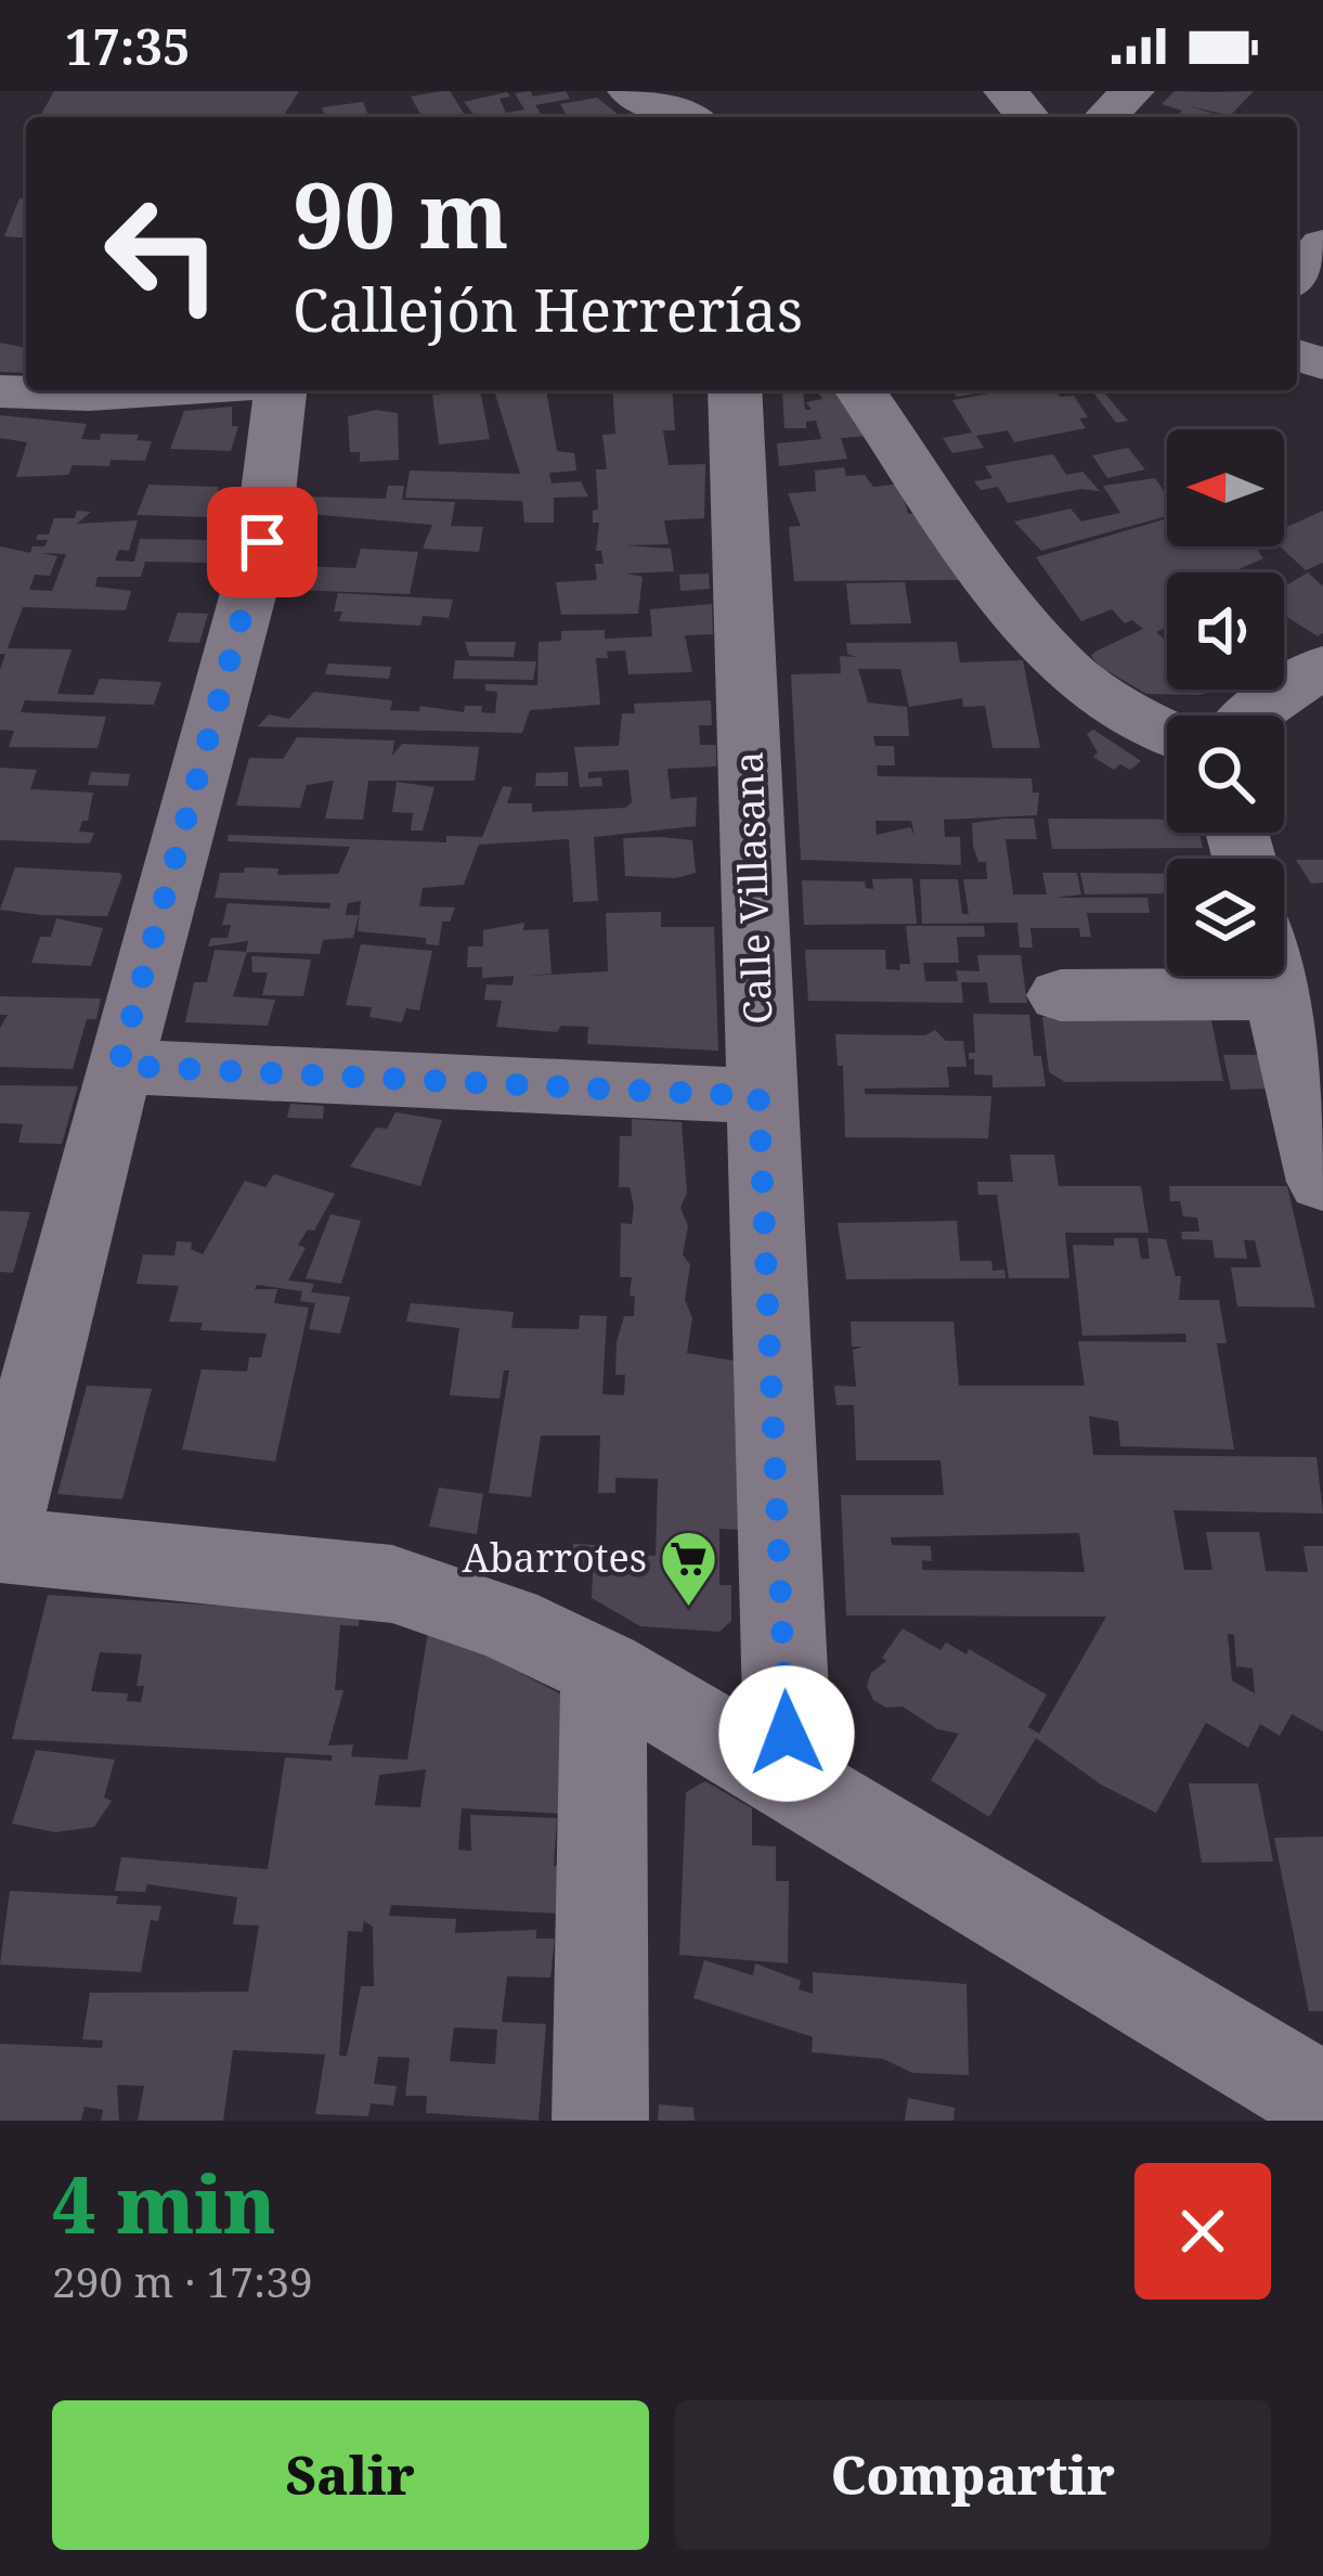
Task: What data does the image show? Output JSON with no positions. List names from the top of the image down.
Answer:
{
  "streets": {
    "street": ["Calle Villasana"]
  },
  "places": {
    "supermarket": ["Abarrotes"]
  },
  "north": "left",
  "page": {
    "status": "17:35",
    "turn": ["90 m", "Callejón Herrerías"],
    "heading": ["4 min", "290 m · 17:39"],
    "buttons": ["Salir", "Compartir"]
  }
}
